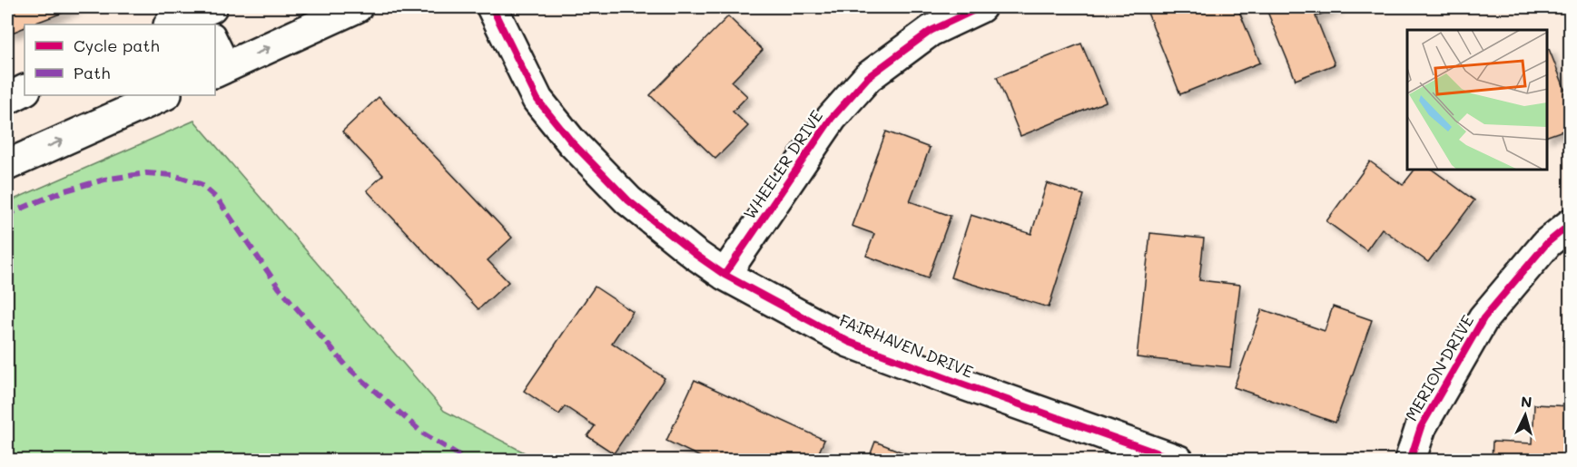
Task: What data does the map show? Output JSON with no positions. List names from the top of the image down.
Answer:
{
  "streets": {
    "street": ["WHEELER DRIVE", "FAIRHAVEN DRIVE", "MERION DRIVE"]
  },
  "crossings": [
    ["WHEELER DRIVE", "FAIRHAVEN DRIVE"]
  ],
  "legend": ["Cycle path", "Path"],
  "north": "top"
}
